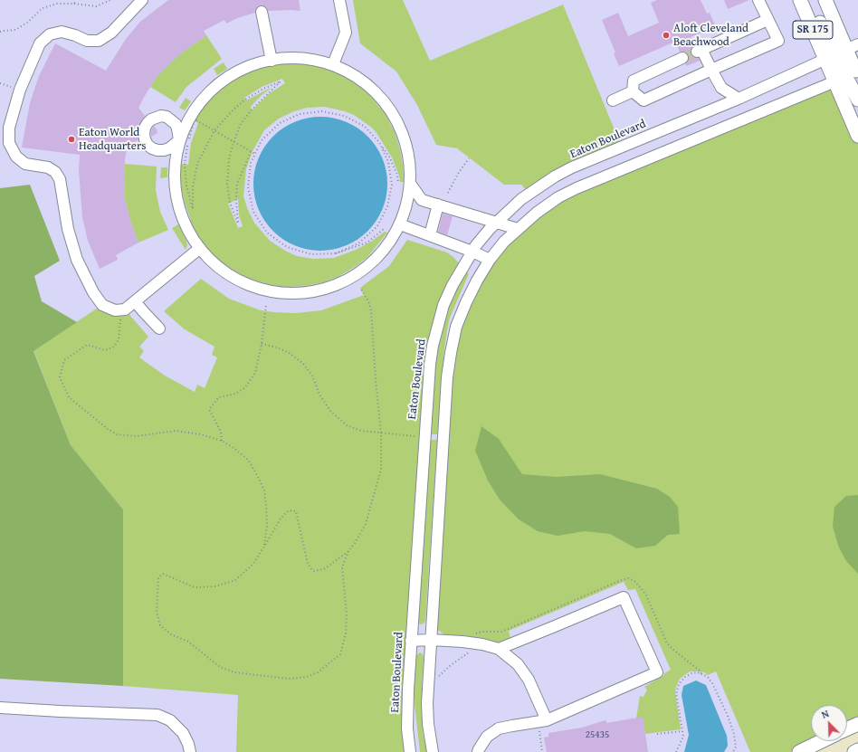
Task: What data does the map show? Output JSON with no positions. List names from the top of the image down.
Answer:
{
  "streets": {
    "main road": ["SR 175"],
    "street": ["Eaton Boulevard"]
  },
  "crossings": [
    ["SR 175", "Eaton Boulevard"]
  ],
  "places": ["Aloft Cleveland Beachwood", "Eaton World Headquarters"],
  "house_numbers": ["25435"],
  "north": "top left"
}
